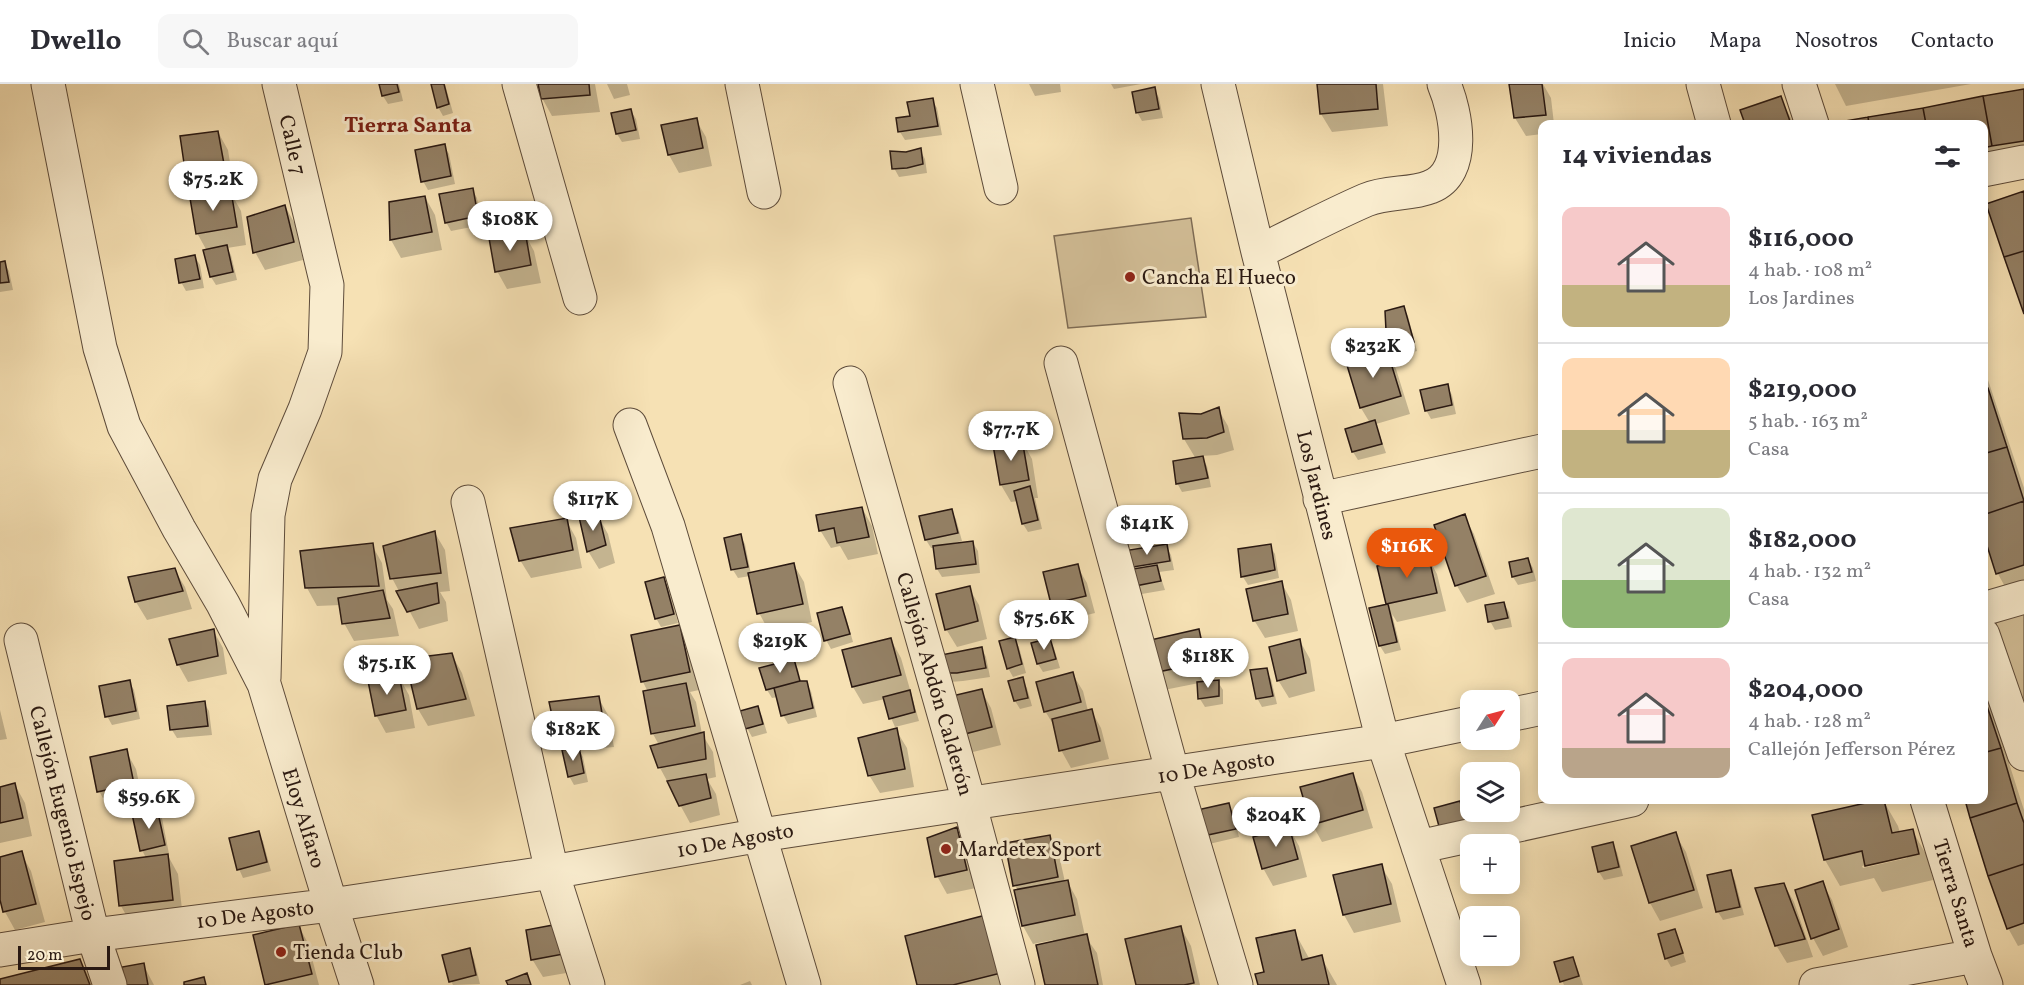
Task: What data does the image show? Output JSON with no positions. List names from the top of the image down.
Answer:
{
  "streets": {
    "street": [
      "Calle 7",
      "Los Jardines",
      "Callejón Abdón Calderón",
      "10 De Agosto",
      "Callejón Eugenio Espejo",
      "Eloy Alfaro",
      "Tierra Santa"
    ]
  },
  "crossings": [
    ["Calle 7", "Eloy Alfaro"],
    ["Los Jardines", "10 De Agosto"],
    ["Callejón Abdón Calderón", "10 De Agosto"],
    ["10 De Agosto", "Callejón Eugenio Espejo"],
    ["10 De Agosto", "Eloy Alfaro"]
  ],
  "districts": ["Tierra Santa"],
  "places": ["Cancha El Hueco", "Mardetex Sport", "Tienda Club"],
  "scale_bar": "20 m",
  "north": "top right",
  "page": {
    "header": "Dwello",
    "search": "Buscar aquí",
    "nav": [
      "Inicio",
      "Mapa",
      "Nosotros",
      "Contacto"
    ],
    "heading": "14 viviendas",
    "price": [
      "$75.2K",
      "$108K",
      "$232K",
      "$77.7K",
      "$117K",
      "$141K",
      "$116K",
      "$75.6K",
      "$219K",
      "$118K",
      "$75.1K",
      "$182K",
      "$59.6K",
      "$204K"
    ],
    "list": [
      {
        "name": "$116,000",
        "note": "4 hab. · 108 m² · Los Jardines"
      },
      {
        "name": "$219,000",
        "note": "5 hab. · 163 m² · Casa"
      },
      {
        "name": "$182,000",
        "note": "4 hab. · 132 m² · Casa"
      },
      {
        "name": "$204,000",
        "note": "4 hab. · 128 m² · Callejón Jefferson Pérez"
      }
    ],
    "map_buttons": ["+", "−"],
    "scale": "20 m"
  }
}
